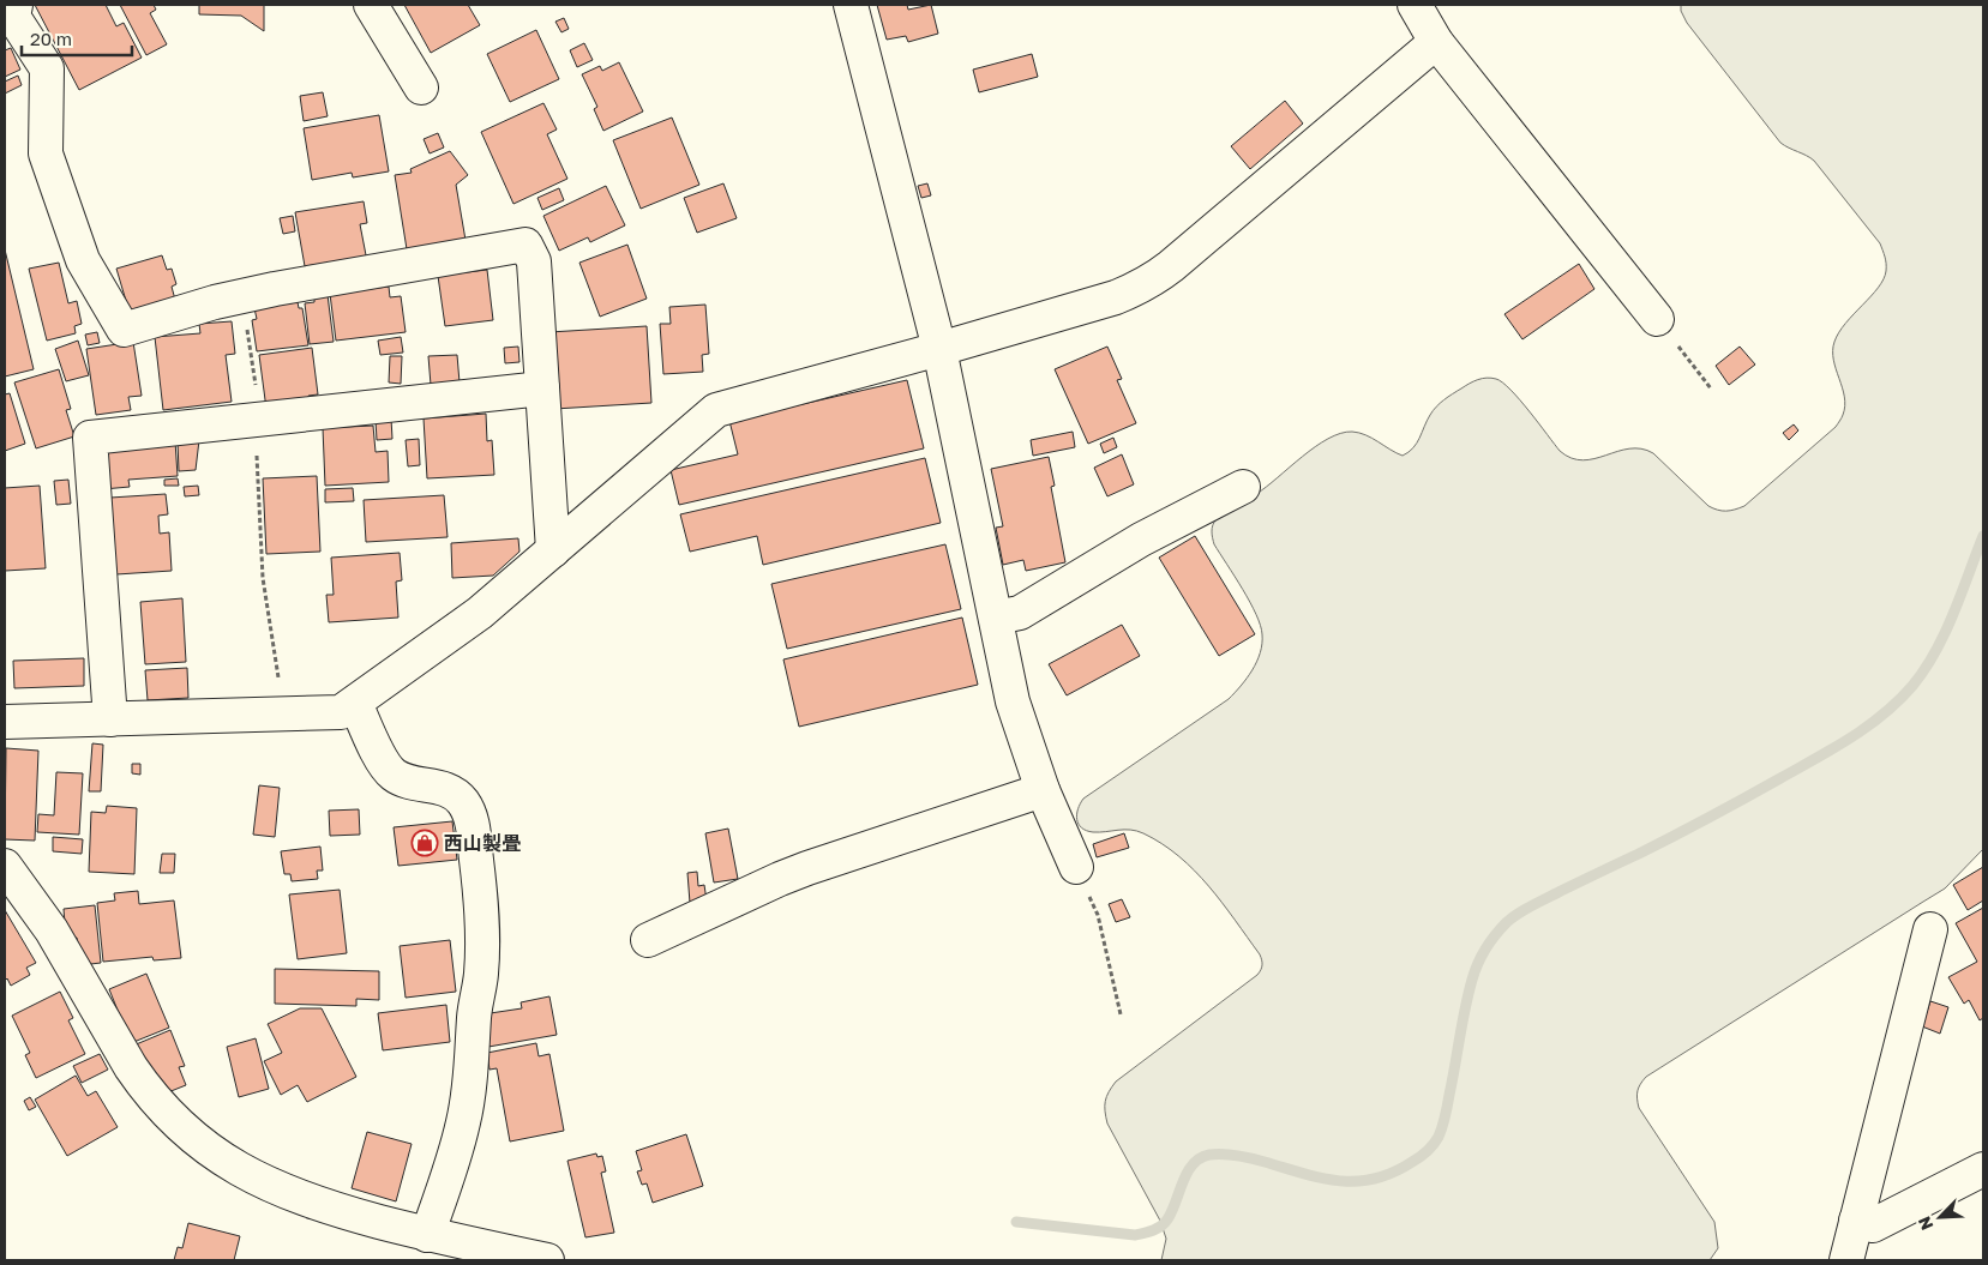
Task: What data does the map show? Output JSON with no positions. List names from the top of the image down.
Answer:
{
  "places": {
    "shop": ["西山製畳"]
  },
  "scale_bar": "20 m",
  "north": "bottom left"
}
